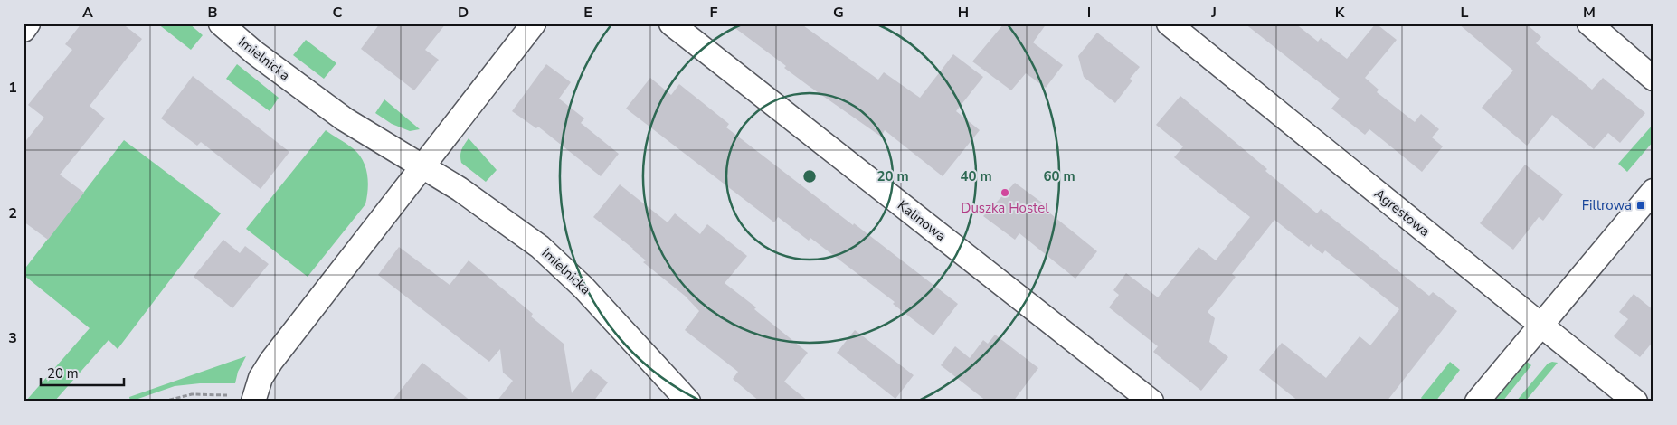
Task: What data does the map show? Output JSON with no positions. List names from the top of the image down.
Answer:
{
  "streets": {
    "street": ["Imielnicka", "Agrestowa", "Kalinowa"]
  },
  "places": {
    "other": ["Duszka Hostel"],
    "transit": ["Filtrowa"]
  },
  "scale_bar": "20 m",
  "grid": {
    "columns": [
      "A",
      "B",
      "C",
      "D",
      "E",
      "F",
      "G",
      "H",
      "I",
      "J",
      "K",
      "L",
      "M"
    ],
    "rows": ["1", "2", "3"]
  },
  "rings": ["20 m", "40 m", "60 m"]
}
